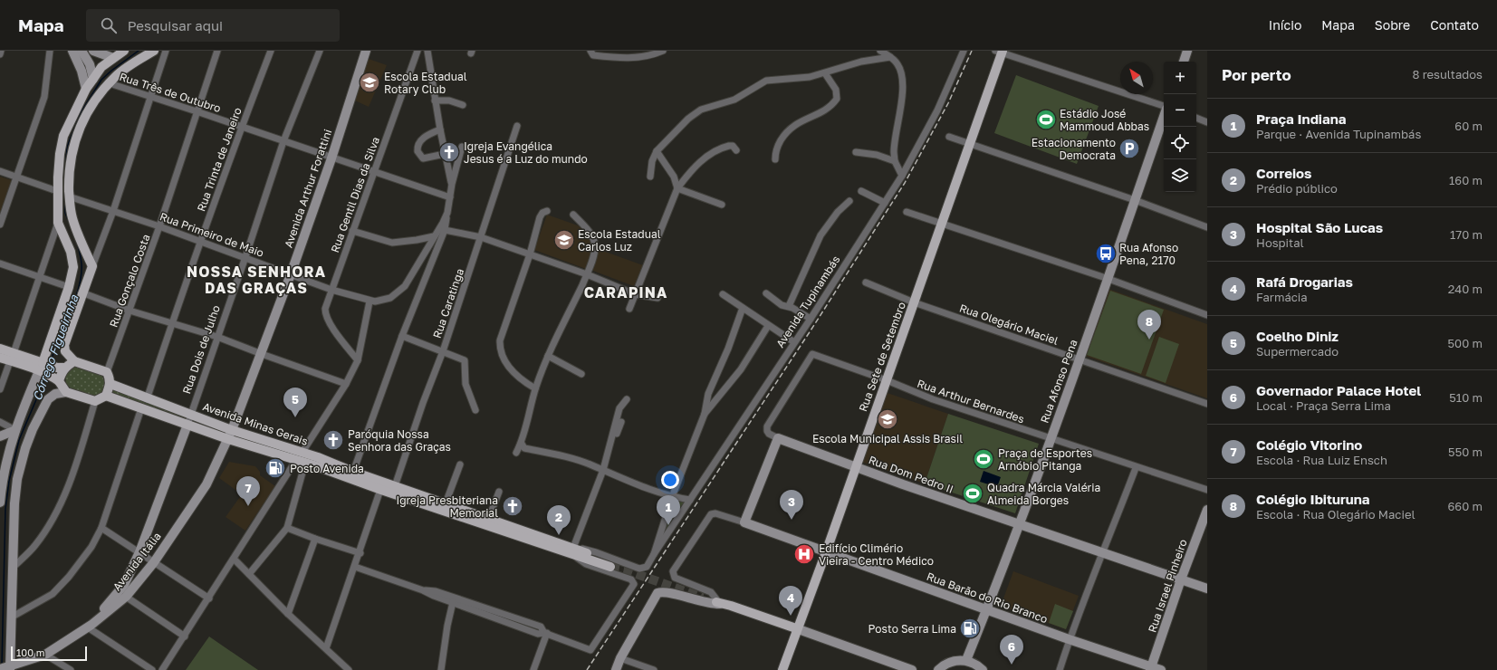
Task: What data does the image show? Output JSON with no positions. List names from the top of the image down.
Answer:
{
  "streets": {
    "main road": ["Rua Sete de Setembro", "Avenida Minas Gerais"],
    "street": [
      "Rua Três de Outubro",
      "Rua Trinta de Janeiro",
      "Avenida Arthur Forattini",
      "Rua Gentil Dias da Silva",
      "Rua Primeiro de Maio",
      "Rua Gonçalo Costa",
      "Avenida Tupinambás",
      "Rua Caratinga",
      "Rua Olegário Maciel",
      "Rua Dois de Julho",
      "Rua Afonso Pena",
      "Rua Arthur Bernardes",
      "Rua Dom Pedro II",
      "Avenida Itália",
      "Rua Israel Pinheiro",
      "Rua Barão do Rio Branco"
    ]
  },
  "crossings": [
    ["Rua Três de Outubro", "Rua Trinta de Janeiro"],
    ["Rua Três de Outubro", "Avenida Arthur Forattini"],
    ["Rua Três de Outubro", "Rua Gentil Dias da Silva"],
    ["Rua Três de Outubro", "Rua Primeiro de Maio"],
    ["Rua Três de Outubro", "Rua Gonçalo Costa"],
    ["Rua Três de Outubro", "Rua Dois de Julho"],
    ["Rua Trinta de Janeiro", "Rua Primeiro de Maio"],
    ["Rua Trinta de Janeiro", "Avenida Minas Gerais"],
    ["Avenida Arthur Forattini", "Rua Primeiro de Maio"],
    ["Avenida Arthur Forattini", "Avenida Minas Gerais"],
    ["Avenida Arthur Forattini", "Avenida Itália"],
    ["Rua Gentil Dias da Silva", "Rua Primeiro de Maio"],
    ["Rua Primeiro de Maio", "Rua Gonçalo Costa"],
    ["Rua Primeiro de Maio", "Rua Dois de Julho"],
    ["Rua Gonçalo Costa", "Avenida Minas Gerais"],
    ["Avenida Tupinambás", "Avenida Minas Gerais"],
    ["Rua Caratinga", "Avenida Minas Gerais"],
    ["Rua Olegário Maciel", "Rua Sete de Setembro"],
    ["Rua Olegário Maciel", "Rua Afonso Pena"],
    ["Rua Dois de Julho", "Avenida Minas Gerais"],
    ["Rua Dois de Julho", "Avenida Itália"],
    ["Rua Sete de Setembro", "Rua Arthur Bernardes"],
    ["Rua Sete de Setembro", "Rua Dom Pedro II"],
    ["Rua Sete de Setembro", "Rua Barão do Rio Branco"],
    ["Rua Afonso Pena", "Rua Arthur Bernardes"],
    ["Rua Afonso Pena", "Rua Dom Pedro II"],
    ["Rua Afonso Pena", "Rua Barão do Rio Branco"],
    ["Rua Arthur Bernardes", "Rua Dom Pedro II"],
    ["Avenida Minas Gerais", "Avenida Itália"],
    ["Rua Dom Pedro II", "Rua Israel Pinheiro"],
    ["Rua Israel Pinheiro", "Rua Barão do Rio Branco"]
  ],
  "districts": ["NOSSA SENHORA DAS GRAÇAS", "CARAPINA"],
  "water": ["Córrego Figueirinha"],
  "places": {
    "school or university": ["Escola Estadual Rotary Club", "Escola Estadual Carlos Luz", "Escola Municipal Assis Brasil"],
    "sports": ["Estádio José Mammoud Abbas", "Praça de Esportes Arnóbio Pitanga", "Quadra Márcia Valéria Almeida Borges"],
    "parking": ["Estacionamento Democrata"],
    "church": ["Igreja Evangélica Jesus é a Luz do mundo", "Paróquia Nossa Senhora das Graças", "Igreja Presbiteriana Memorial"],
    "bus stop": ["Rua Afonso Pena, 2170"],
    "fuel station": ["Posto Avenida", "Posto Serra Lima"],
    "hospital": ["Edifício Climério Vieira - Centro Médico"]
  },
  "scale_bar": "100 m",
  "north": "top left",
  "page": {
    "header": "Mapa",
    "search": "Pesquisar aqui",
    "nav": [
      "Início",
      "Mapa",
      "Sobre",
      "Contato"
    ],
    "heading": ["Por perto", "8 resultados"],
    "map_buttons": ["+", "−"],
    "list": [
      {
        "mark": "1",
        "name": "Praça Indiana",
        "note": "Parque · Avenida Tupinambás",
        "value": "60 m"
      },
      {
        "mark": "2",
        "name": "Correios",
        "note": "Prédio público",
        "value": "160 m"
      },
      {
        "mark": "3",
        "name": "Hospital São Lucas",
        "note": "Hospital",
        "value": "170 m"
      },
      {
        "mark": "4",
        "name": "Rafá Drogarias",
        "note": "Farmácia",
        "value": "240 m"
      },
      {
        "mark": "5",
        "name": "Coelho Diniz",
        "note": "Supermercado",
        "value": "500 m"
      },
      {
        "mark": "6",
        "name": "Governador Palace Hotel",
        "note": "Local · Praça Serra Lima",
        "value": "510 m"
      },
      {
        "mark": "7",
        "name": "Colégio Vitorino",
        "note": "Escola · Rua Luiz Ensch",
        "value": "550 m"
      },
      {
        "mark": "8",
        "name": "Colégio Ibituruna",
        "note": "Escola · Rua Olegário Maciel",
        "value": "660 m"
      }
    ],
    "pins": [
      "8",
      "5",
      "7",
      "3",
      "1",
      "2",
      "4",
      "6"
    ],
    "scale": "100 m"
  }
}
